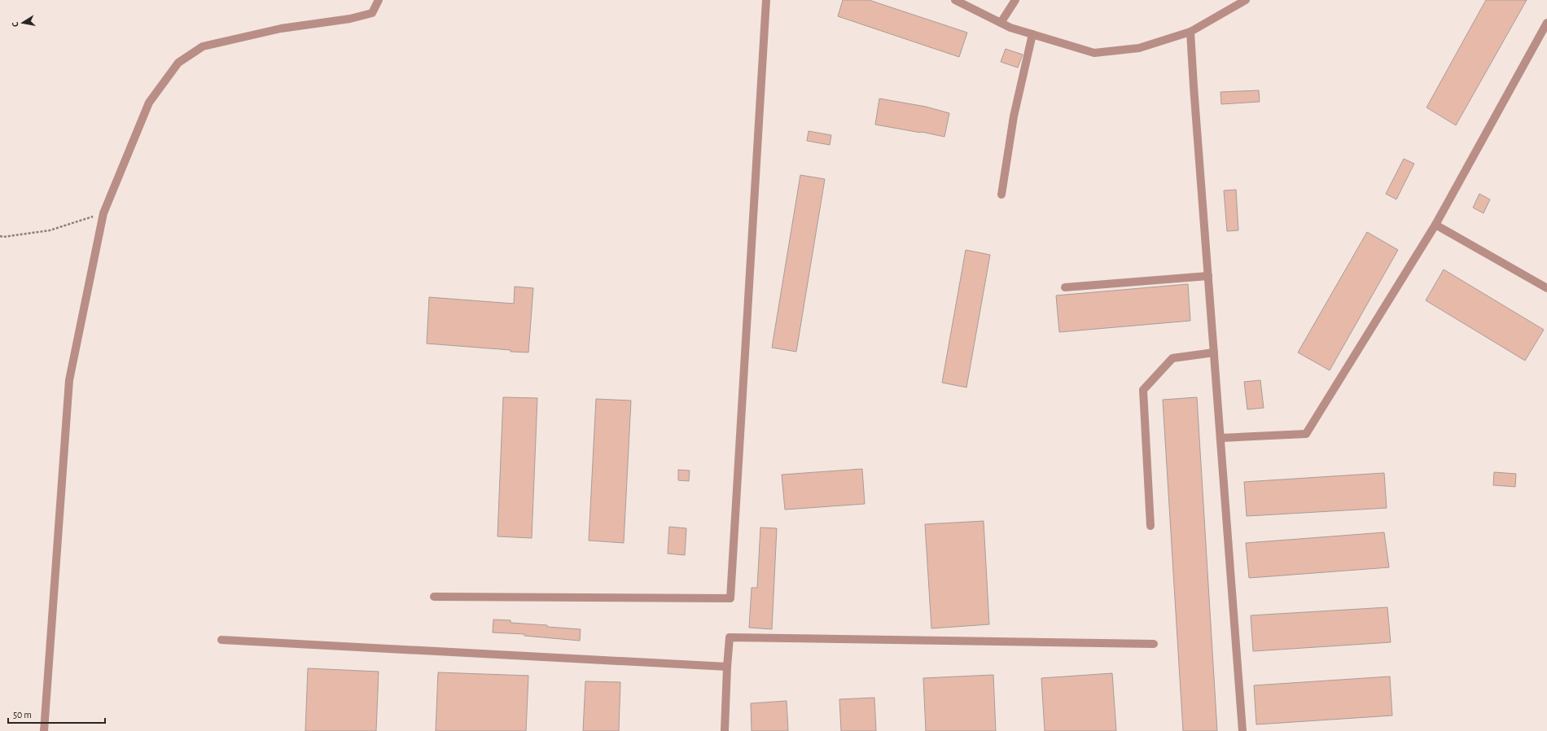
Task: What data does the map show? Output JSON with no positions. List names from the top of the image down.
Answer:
{
  "scale_bar": "50 m",
  "north": "left"
}
